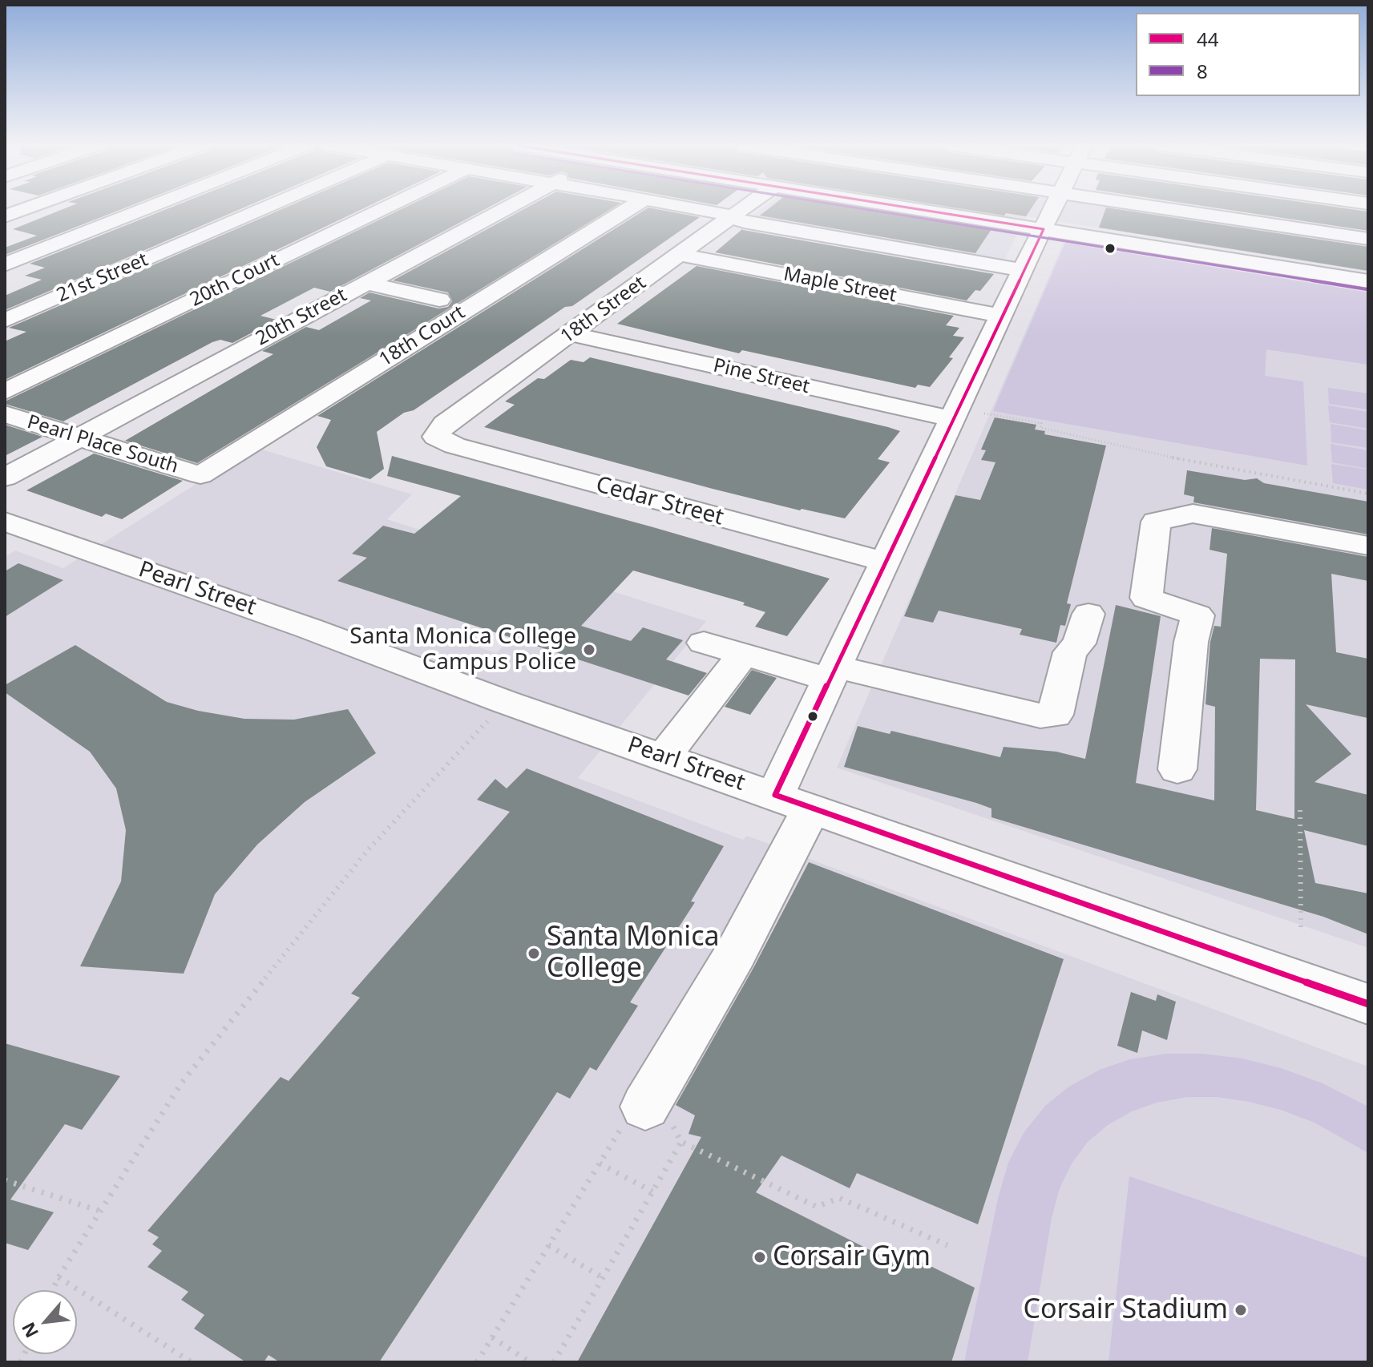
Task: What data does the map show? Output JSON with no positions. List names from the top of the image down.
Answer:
{
  "streets": {
    "street": [
      "21st Street",
      "20th Court",
      "Maple Street",
      "18th Street",
      "20th Street",
      "18th Court",
      "Pine Street",
      "Pearl Place South",
      "Cedar Street",
      "Pearl Street"
    ]
  },
  "crossings": [
    ["Maple Street", "18th Street"],
    ["18th Street", "Pine Street"],
    ["18th Street", "Cedar Street"],
    ["20th Street", "Pearl Place South"],
    ["18th Court", "Pearl Place South"]
  ],
  "places": [
    "Santa Monica College Campus Police",
    "Santa Monica College",
    "Corsair Gym",
    "Corsair Stadium"
  ],
  "lines": ["transit line 44", "transit line 8"],
  "legend": ["44", "8"],
  "north": "bottom left"
}
